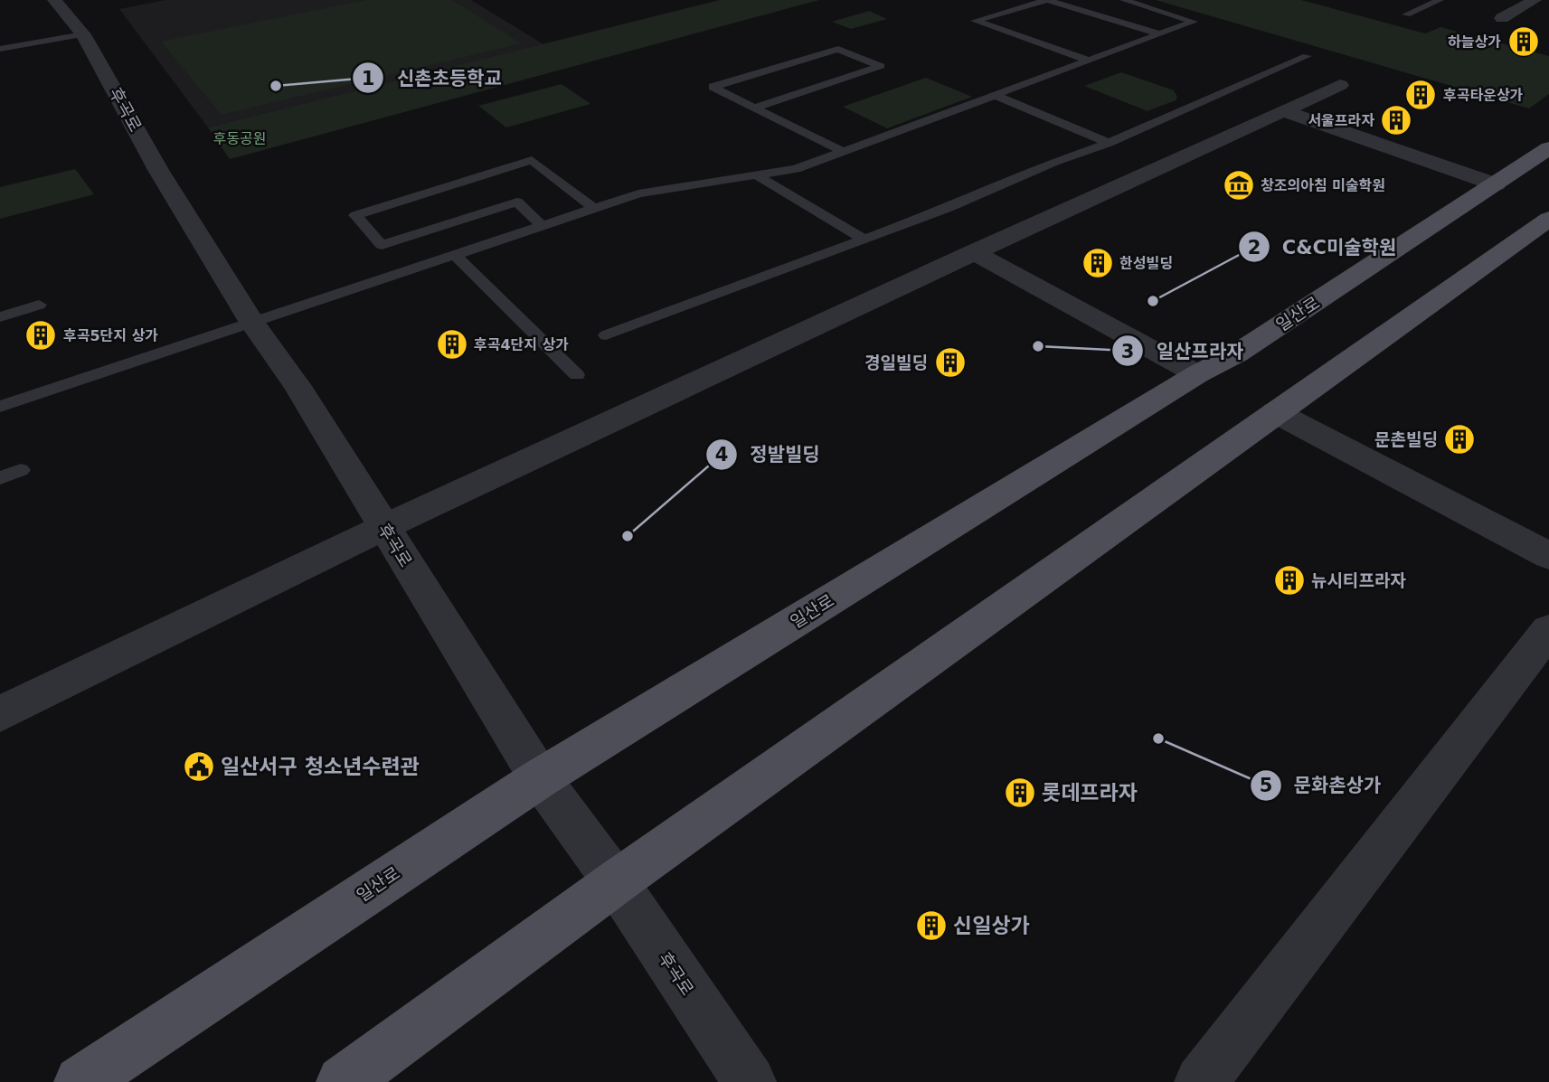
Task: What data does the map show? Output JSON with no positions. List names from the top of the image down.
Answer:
{
  "streets": {
    "main road": ["일산로"],
    "street": ["후곡로"]
  },
  "crossings": [
    ["후곡로", "일산로"]
  ],
  "parks": ["후동공원"],
  "places": {
    "building": [
      "하늘상가",
      "후곡타운상가",
      "서울프라자",
      "한성빌딩",
      "후곡5단지 상가",
      "후곡4단지 상가",
      "경일빌딩",
      "문촌빌딩",
      "뉴시티프라자",
      "롯데프라자",
      "신일상가"
    ],
    "other": [
      "신촌초등학교",
      "C&C미술학원",
      "일산프라자",
      "정발빌딩",
      "문화촌상가"
    ],
    "museum": ["창조의아침 미술학원"],
    "public building": ["일산서구 청소년수련관"]
  }
}
